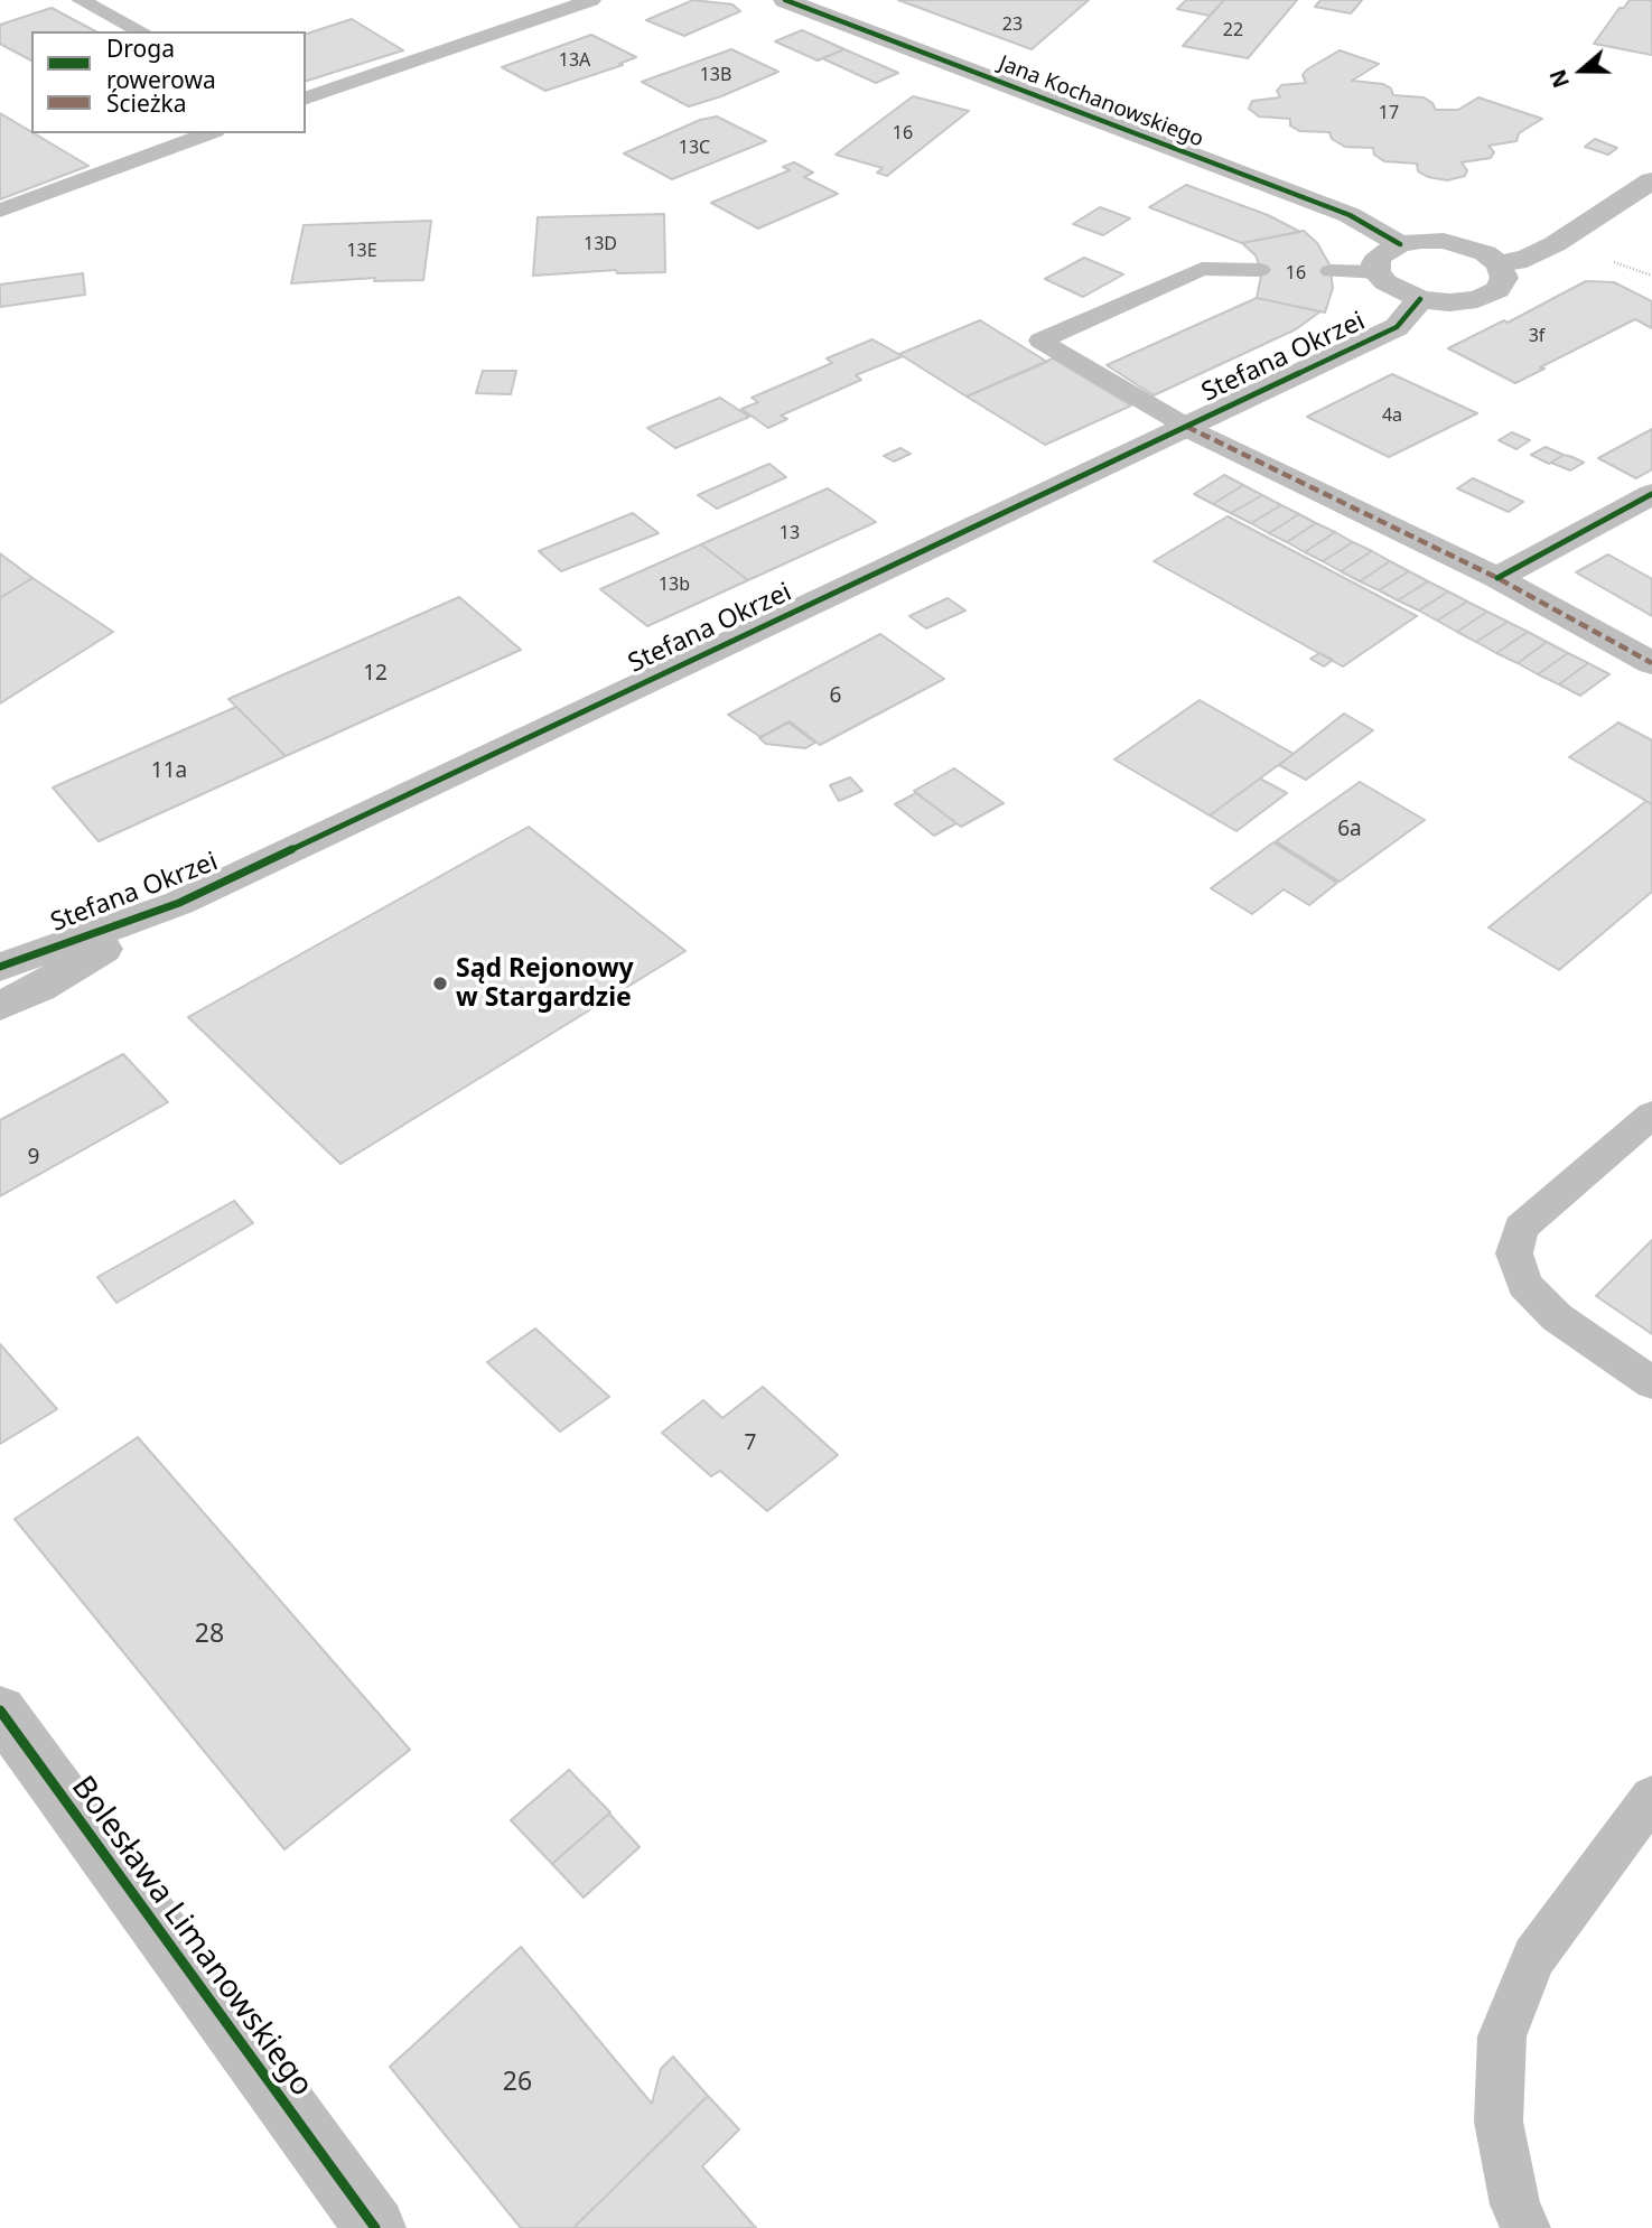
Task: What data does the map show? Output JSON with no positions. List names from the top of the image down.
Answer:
{
  "streets": {
    "street": ["Jana Kochanowskiego", "Stefana Okrzei", "Bolesława Limanowskiego"]
  },
  "places": ["Sąd Rejonowy w Stargardzie"],
  "house_numbers": [
    "23",
    "22",
    "13A",
    "13B",
    "17",
    "16",
    "13C",
    "13D",
    "13E",
    "16",
    "3f",
    "4a",
    "13",
    "13b",
    "12",
    "6",
    "11a",
    "6a",
    "9",
    "7",
    "28",
    "26"
  ],
  "legend": ["Droga rowerowa", "Ścieżka"],
  "north": "left"
}
